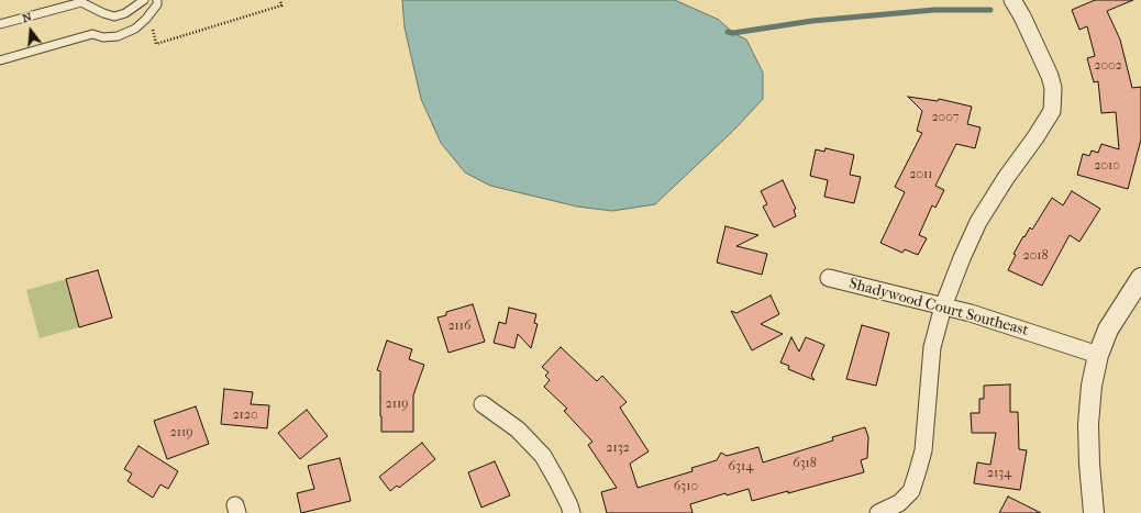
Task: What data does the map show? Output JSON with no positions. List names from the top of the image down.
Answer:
{
  "streets": {
    "street": ["Shadywood Court Southeast"]
  },
  "house_numbers": [
    "2002",
    "2007",
    "2010",
    "2011",
    "2018",
    "2116",
    "2119",
    "2120",
    "2119",
    "2132",
    "6318",
    "6314",
    "2134",
    "6310"
  ],
  "north": "top"
}
